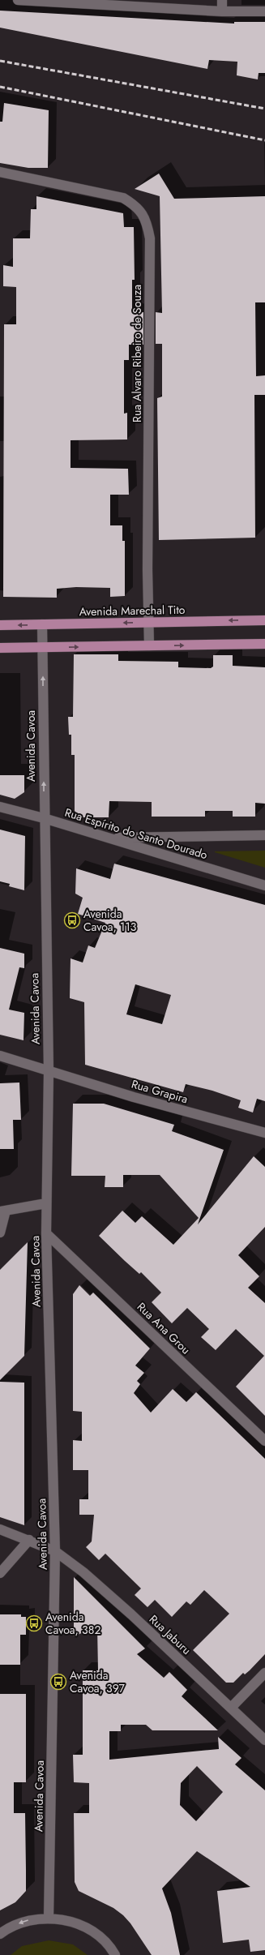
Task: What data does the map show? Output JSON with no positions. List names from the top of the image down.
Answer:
{
  "streets": {
    "main road": ["Avenida Marechal Tito"],
    "street": [
      "Rua Alvaro Ribeiro de Souza",
      "Avenida Cavoa",
      "Rua Espírito do Santo Dourado",
      "Rua Grapira",
      "Rua Ana Grou",
      "Rua Jaburu"
    ]
  },
  "crossings": [
    ["Rua Alvaro Ribeiro de Souza", "Avenida Marechal Tito"],
    ["Avenida Marechal Tito", "Avenida Cavoa"],
    ["Avenida Cavoa", "Rua Espírito do Santo Dourado"],
    ["Avenida Cavoa", "Rua Grapira"],
    ["Avenida Cavoa", "Rua Ana Grou"],
    ["Avenida Cavoa", "Rua Jaburu"]
  ],
  "places": {
    "bus stop": ["Avenida Cavoa, 113", "Avenida Cavoa, 382", "Avenida Cavoa, 397"]
  }
}
